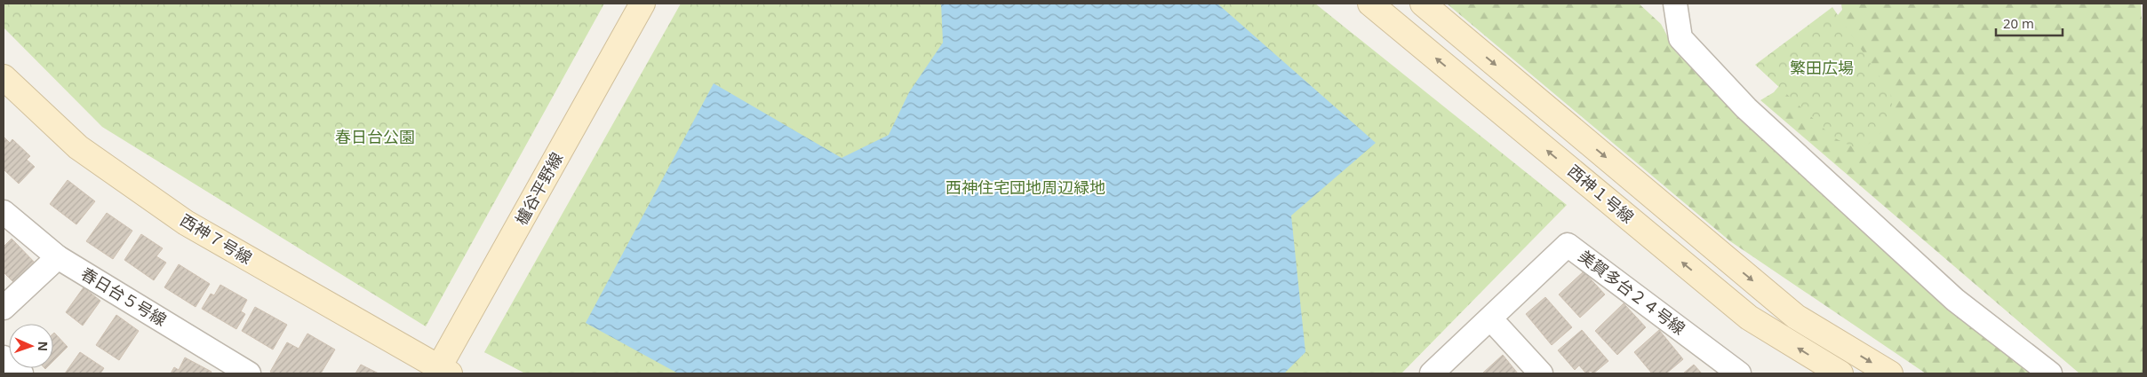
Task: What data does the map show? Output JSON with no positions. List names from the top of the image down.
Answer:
{
  "streets": {
    "street": [
      "櫨谷平野線",
      "西神１号線",
      "西神７号線",
      "美賀多台２４号線",
      "春日台５号線"
    ]
  },
  "crossings": [
    ["櫨谷平野線", "西神７号線"]
  ],
  "parks": ["繁田広場", "春日台公園", "西神住宅団地周辺緑地"],
  "scale_bar": "20 m",
  "north": "right"
}
